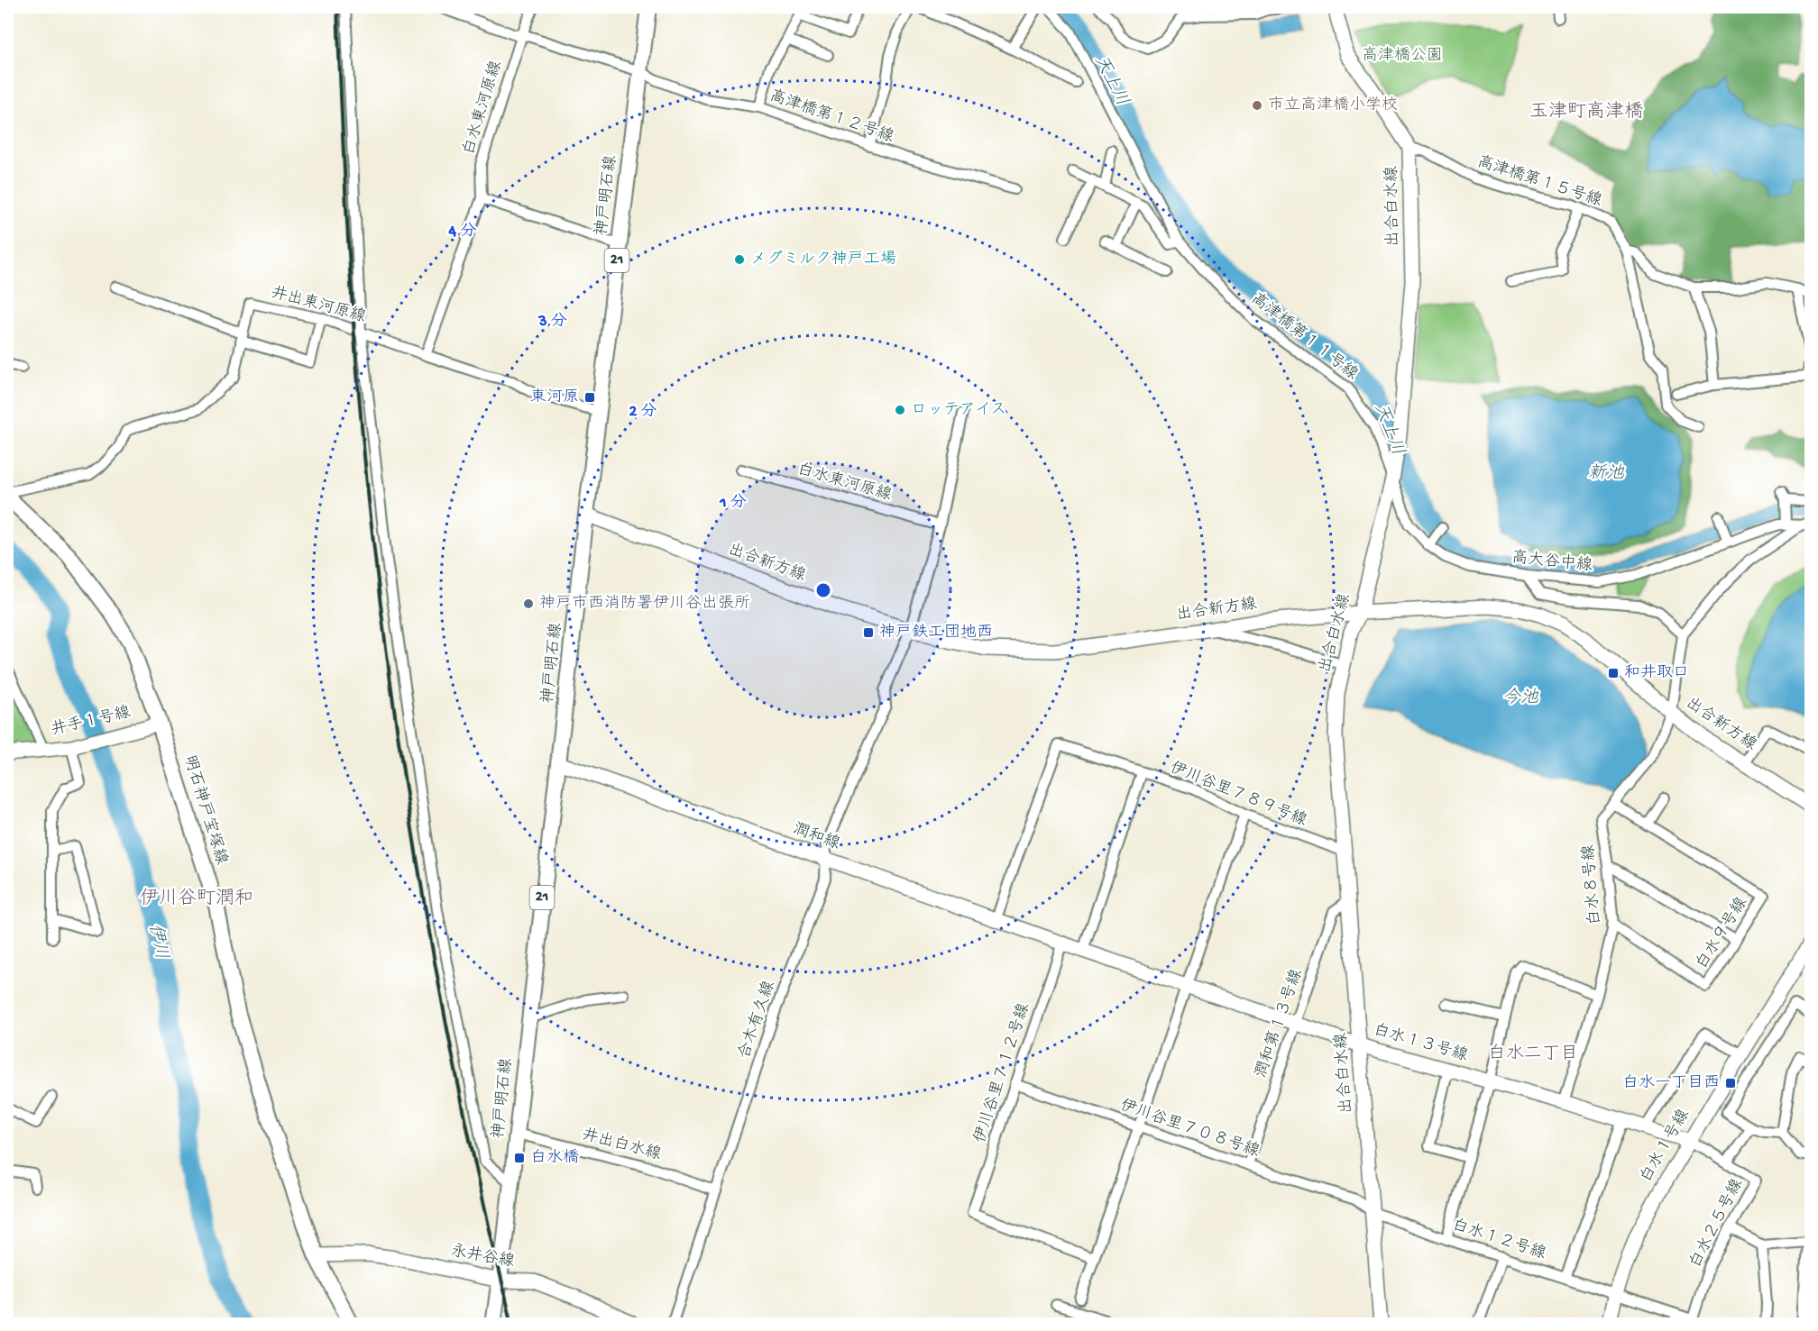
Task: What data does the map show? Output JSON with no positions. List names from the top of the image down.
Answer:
{
  "streets": {
    "main road": ["神戸明石線", "21", "明石神戸宝塚線"],
    "street": [
      "白水東河原線",
      "高津橋第１２号線",
      "高津橋第１５号線",
      "出合白水線",
      "井出東河原線",
      "高津橋第１１号線",
      "高大谷中線",
      "出合新方線",
      "井手１号線",
      "伊川谷里７８９号線",
      "潤和線",
      "白水８号線",
      "白水９号線",
      "合木有久線",
      "潤和第１３号線",
      "白水１３号線",
      "伊川谷里７１２号線",
      "伊川谷里７０８号線",
      "井出白水線",
      "白水１号線",
      "白水２５号線",
      "白水１２号線",
      "永井谷線"
    ]
  },
  "crossings": [
    ["白水東河原線", "高津橋第１２号線"],
    ["白水東河原線", "井出東河原線"],
    ["白水東河原線", "合木有久線"],
    ["高津橋第１２号線", "神戸明石線"],
    ["高津橋第１５号線", "出合白水線"],
    ["神戸明石線", "出合新方線"],
    ["神戸明石線", "潤和線"],
    ["神戸明石線", "井出白水線"],
    ["神戸明石線", "永井谷線"],
    ["出合白水線", "高津橋第１１号線"],
    ["出合白水線", "高大谷中線"],
    ["出合白水線", "出合新方線"],
    ["出合白水線", "伊川谷里７８９号線"],
    ["出合白水線", "潤和第１３号線"],
    ["出合白水線", "白水１３号線"],
    ["出合白水線", "伊川谷里７０８号線"],
    ["出合白水線", "白水１２号線"],
    ["井出東河原線", "明石神戸宝塚線"],
    ["高津橋第１１号線", "高大谷中線"],
    ["出合新方線", "白水８号線"],
    ["出合新方線", "合木有久線"],
    ["井手１号線", "明石神戸宝塚線"],
    ["伊川谷里７８９号線", "潤和線"],
    ["明石神戸宝塚線", "永井谷線"],
    ["潤和線", "合木有久線"],
    ["潤和線", "白水１３号線"],
    ["潤和線", "伊川谷里７１２号線"],
    ["白水８号線", "白水９号線"],
    ["白水８号線", "白水１３号線"],
    ["合木有久線", "井出白水線"],
    ["潤和第１３号線", "白水１３号線"],
    ["潤和第１３号線", "伊川谷里７０８号線"],
    ["白水１３号線", "白水１号線"],
    ["白水１３号線", "白水２５号線"],
    ["伊川谷里７１２号線", "伊川谷里７０８号線"],
    ["伊川谷里７０８号線", "白水１２号線"],
    ["白水１号線", "白水２５号線"],
    ["白水１号線", "白水１２号線"],
    ["白水２５号線", "白水１２号線"]
  ],
  "districts": ["玉津町高津橋", "伊川谷町潤和", "白水二丁目"],
  "water": [
    "天上川",
    "新池",
    "今池",
    "伊川"
  ],
  "parks": ["高津橋公園"],
  "places": {
    "other": [
      "市立高津橋小学校",
      "メグミルク神戸工場",
      "ロッテアイス",
      "神戸市西消防署伊川谷出張所"
    ],
    "transit": [
      "東河原",
      "神戸鉄工団地西",
      "和井取口",
      "白水一丁目西",
      "白水橋"
    ]
  },
  "rings": [
    "4 分",
    "3 分",
    "2 分",
    "1 分"
  ]
}
